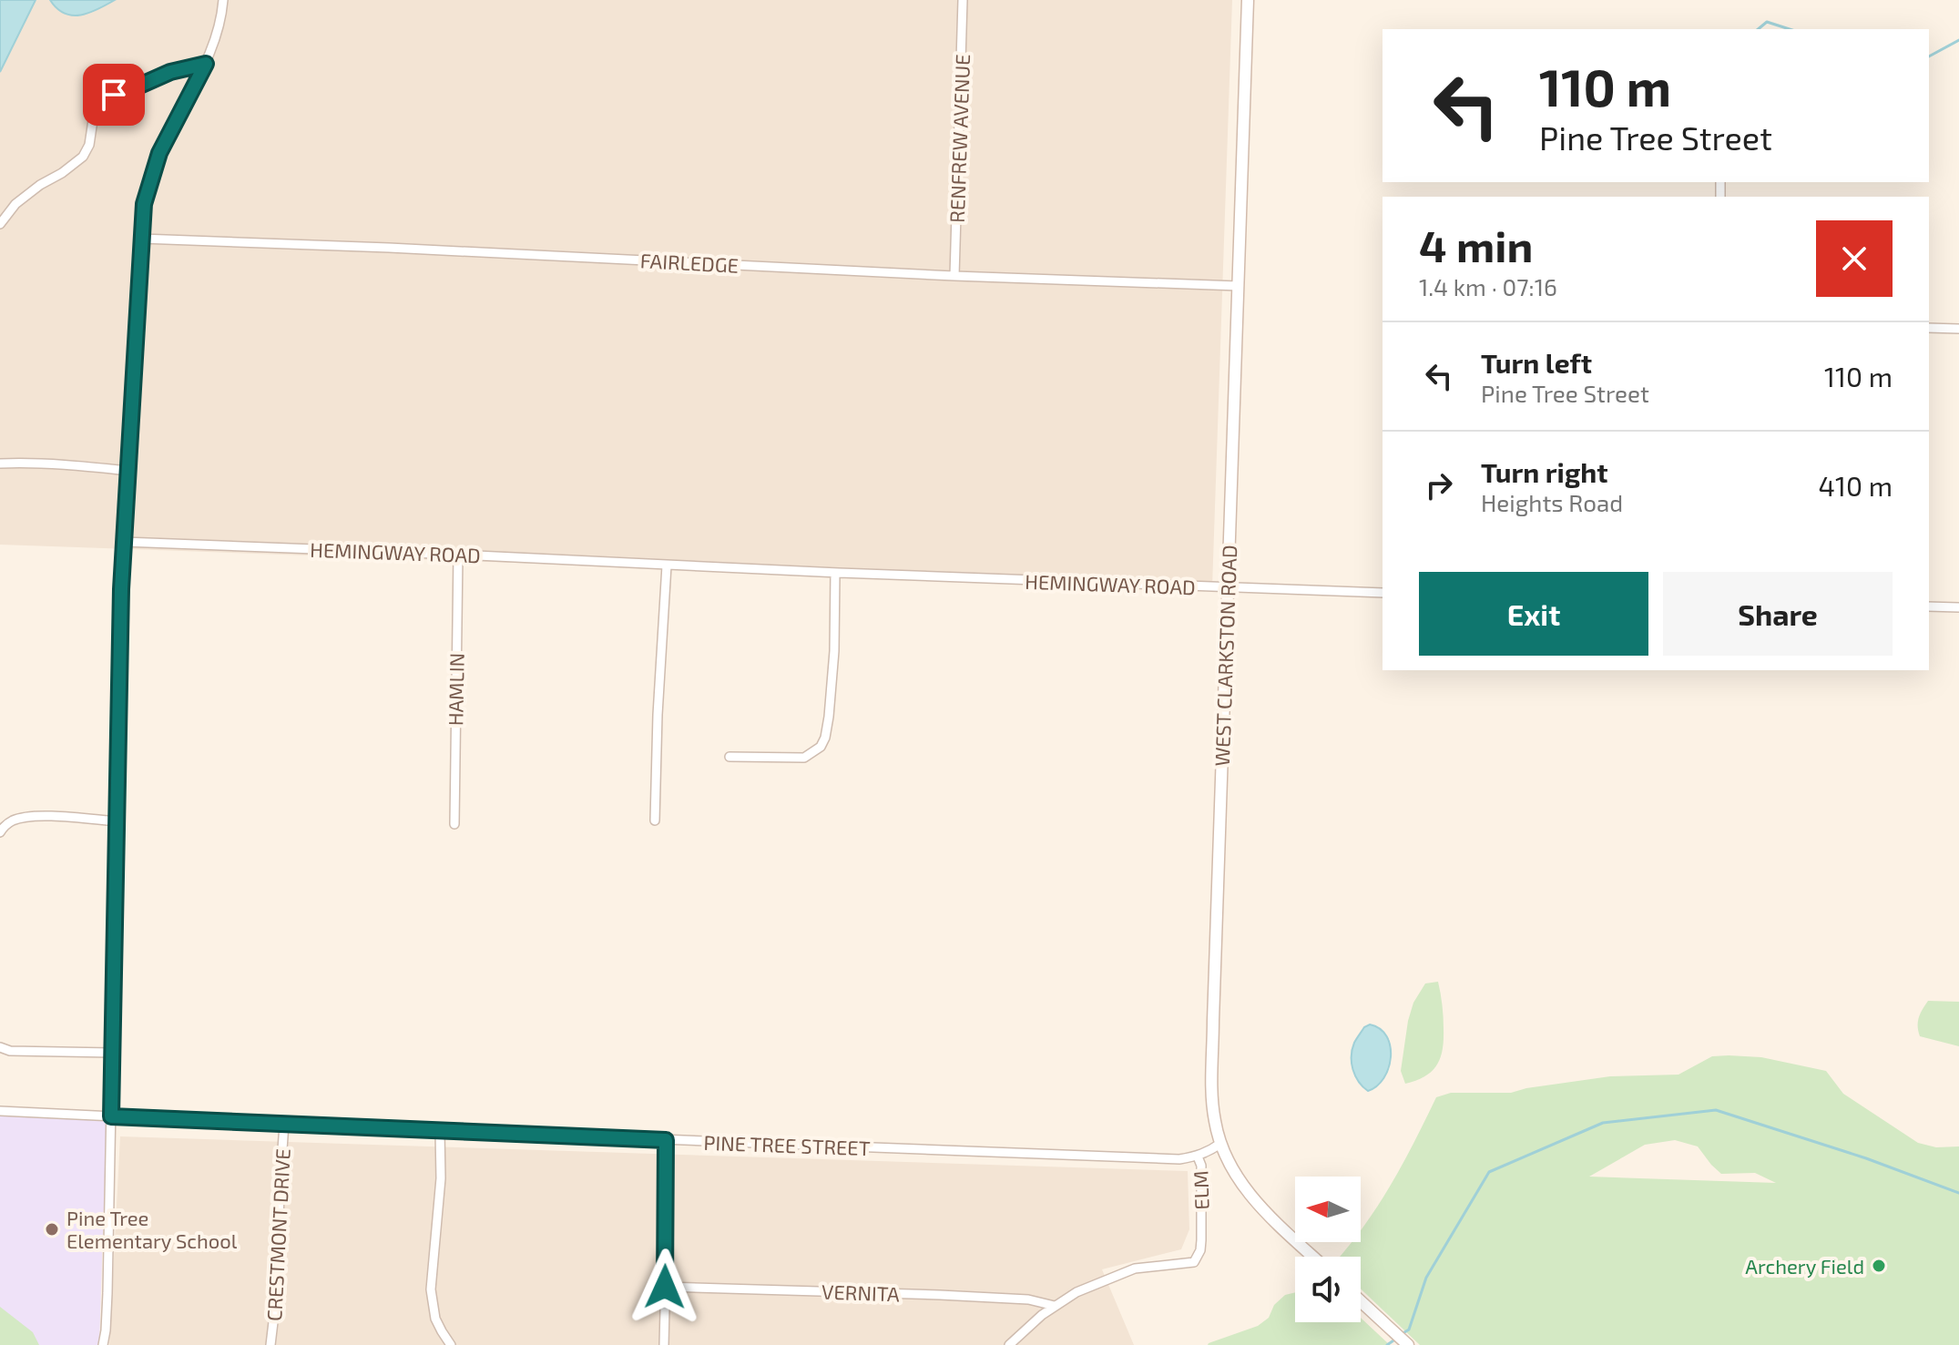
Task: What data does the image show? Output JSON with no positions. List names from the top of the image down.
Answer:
{
  "streets": {
    "main road": ["WEST CLARKSTON ROAD"],
    "street": [
      "RENFREW AVENUE",
      "FAIRLEDGE",
      "HEMINGWAY ROAD",
      "HAMLIN",
      "PINE TREE STREET",
      "ELM",
      "CRESTMONT DRIVE",
      "VERNITA"
    ]
  },
  "crossings": [
    ["RENFREW AVENUE", "FAIRLEDGE"],
    ["FAIRLEDGE", "WEST CLARKSTON ROAD"],
    ["HEMINGWAY ROAD", "WEST CLARKSTON ROAD"],
    ["HEMINGWAY ROAD", "HAMLIN"],
    ["WEST CLARKSTON ROAD", "PINE TREE STREET"],
    ["PINE TREE STREET", "ELM"],
    ["PINE TREE STREET", "CRESTMONT DRIVE"],
    ["ELM", "VERNITA"]
  ],
  "places": ["Pine Tree Elementary School", "Archery Field"],
  "north": "left",
  "page": {
    "turn": ["110 m", "Pine Tree Street"],
    "heading": ["4 min", "1.4 km · 07:16"],
    "list": [
      {
        "name": "Turn left",
        "note": "Pine Tree Street",
        "value": "110 m"
      },
      {
        "name": "Turn right",
        "note": "Heights Road",
        "value": "410 m"
      }
    ],
    "buttons": ["Exit", "Share"]
  }
}
